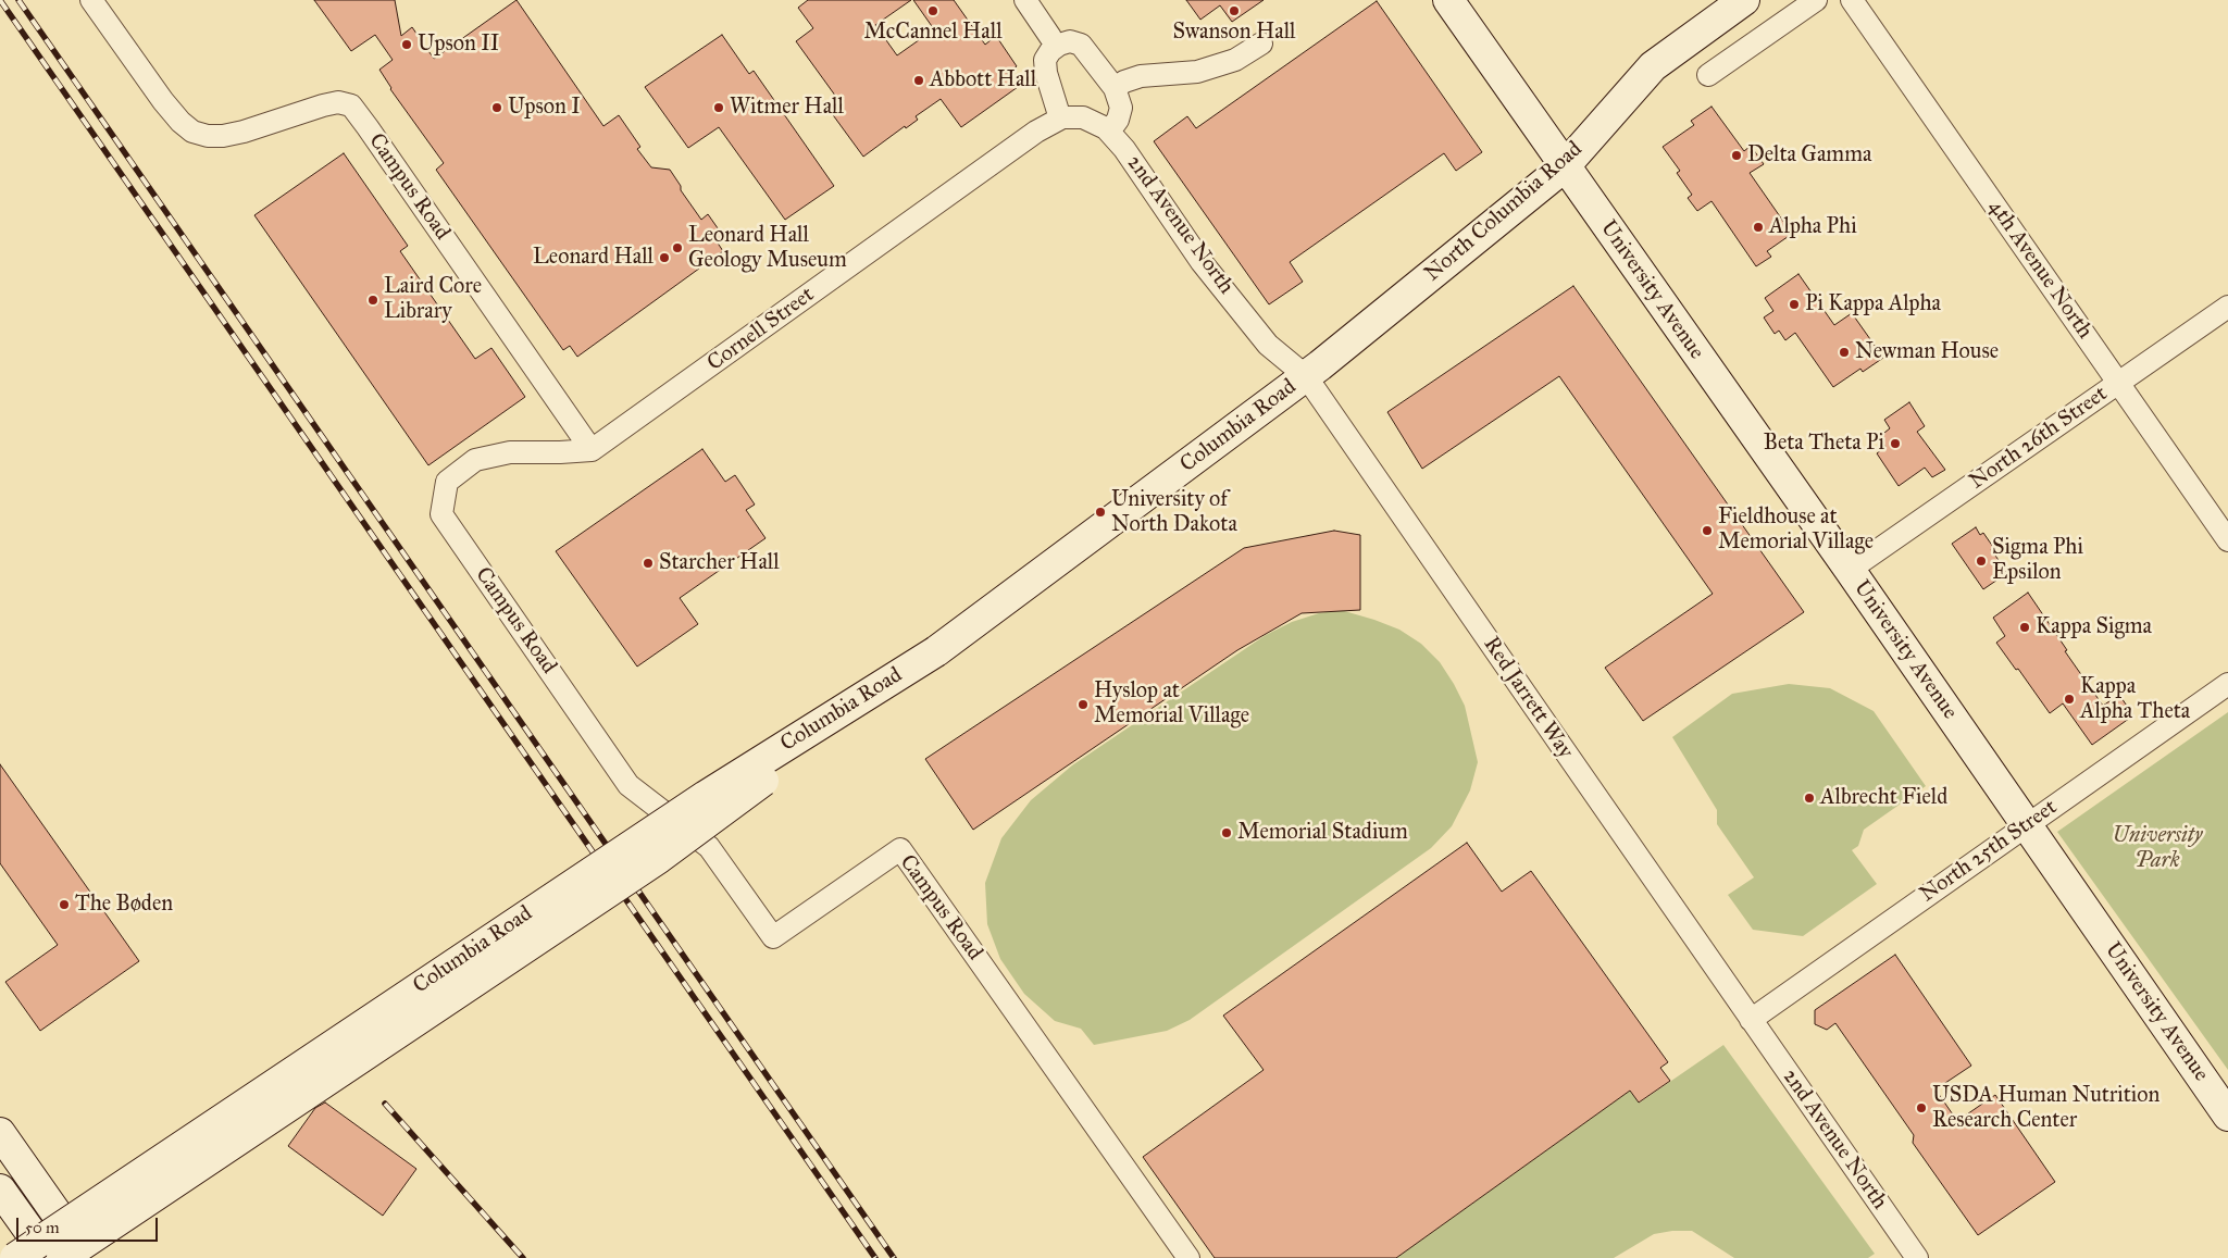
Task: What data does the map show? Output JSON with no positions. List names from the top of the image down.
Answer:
{
  "streets": {
    "main road": ["North Columbia Road", "University Avenue", "Columbia Road"],
    "street": [
      "Campus Road",
      "2nd Avenue North",
      "4th Avenue North",
      "Cornell Street",
      "North 26th Street",
      "Red Jarrett Way",
      "North 25th Street"
    ]
  },
  "crossings": [
    ["Campus Road", "Cornell Street"],
    ["North Columbia Road", "2nd Avenue North"],
    ["North Columbia Road", "University Avenue"],
    ["North Columbia Road", "Columbia Road"],
    ["North Columbia Road", "Red Jarrett Way"],
    ["2nd Avenue North", "Cornell Street"],
    ["2nd Avenue North", "Columbia Road"],
    ["2nd Avenue North", "Red Jarrett Way"],
    ["2nd Avenue North", "North 25th Street"],
    ["4th Avenue North", "North 26th Street"],
    ["University Avenue", "North 26th Street"],
    ["University Avenue", "North 25th Street"],
    ["Columbia Road", "Red Jarrett Way"],
    ["Red Jarrett Way", "North 25th Street"]
  ],
  "parks": ["University Park"],
  "places": [
    "McCannel Hall",
    "Swanson Hall",
    "Upson II",
    "Abbott Hall",
    "Upson I",
    "Witmer Hall",
    "Delta Gamma",
    "Alpha Phi",
    "Leonard Hall Geology Museum",
    "Leonard Hall",
    "Laird Core Library",
    "Pi Kappa Alpha",
    "Newman House",
    "Beta Theta Pi",
    "University of North Dakota",
    "Fieldhouse at Memorial Village",
    "Sigma Phi Epsilon",
    "Starcher Hall",
    "Kappa Sigma",
    "Kappa Alpha Theta",
    "Hyslop at Memorial Village",
    "Albrecht Field",
    "Memorial Stadium",
    "The Bøden",
    "USDA Human Nutrition Research Center"
  ],
  "scale_bar": "50 m"
}
